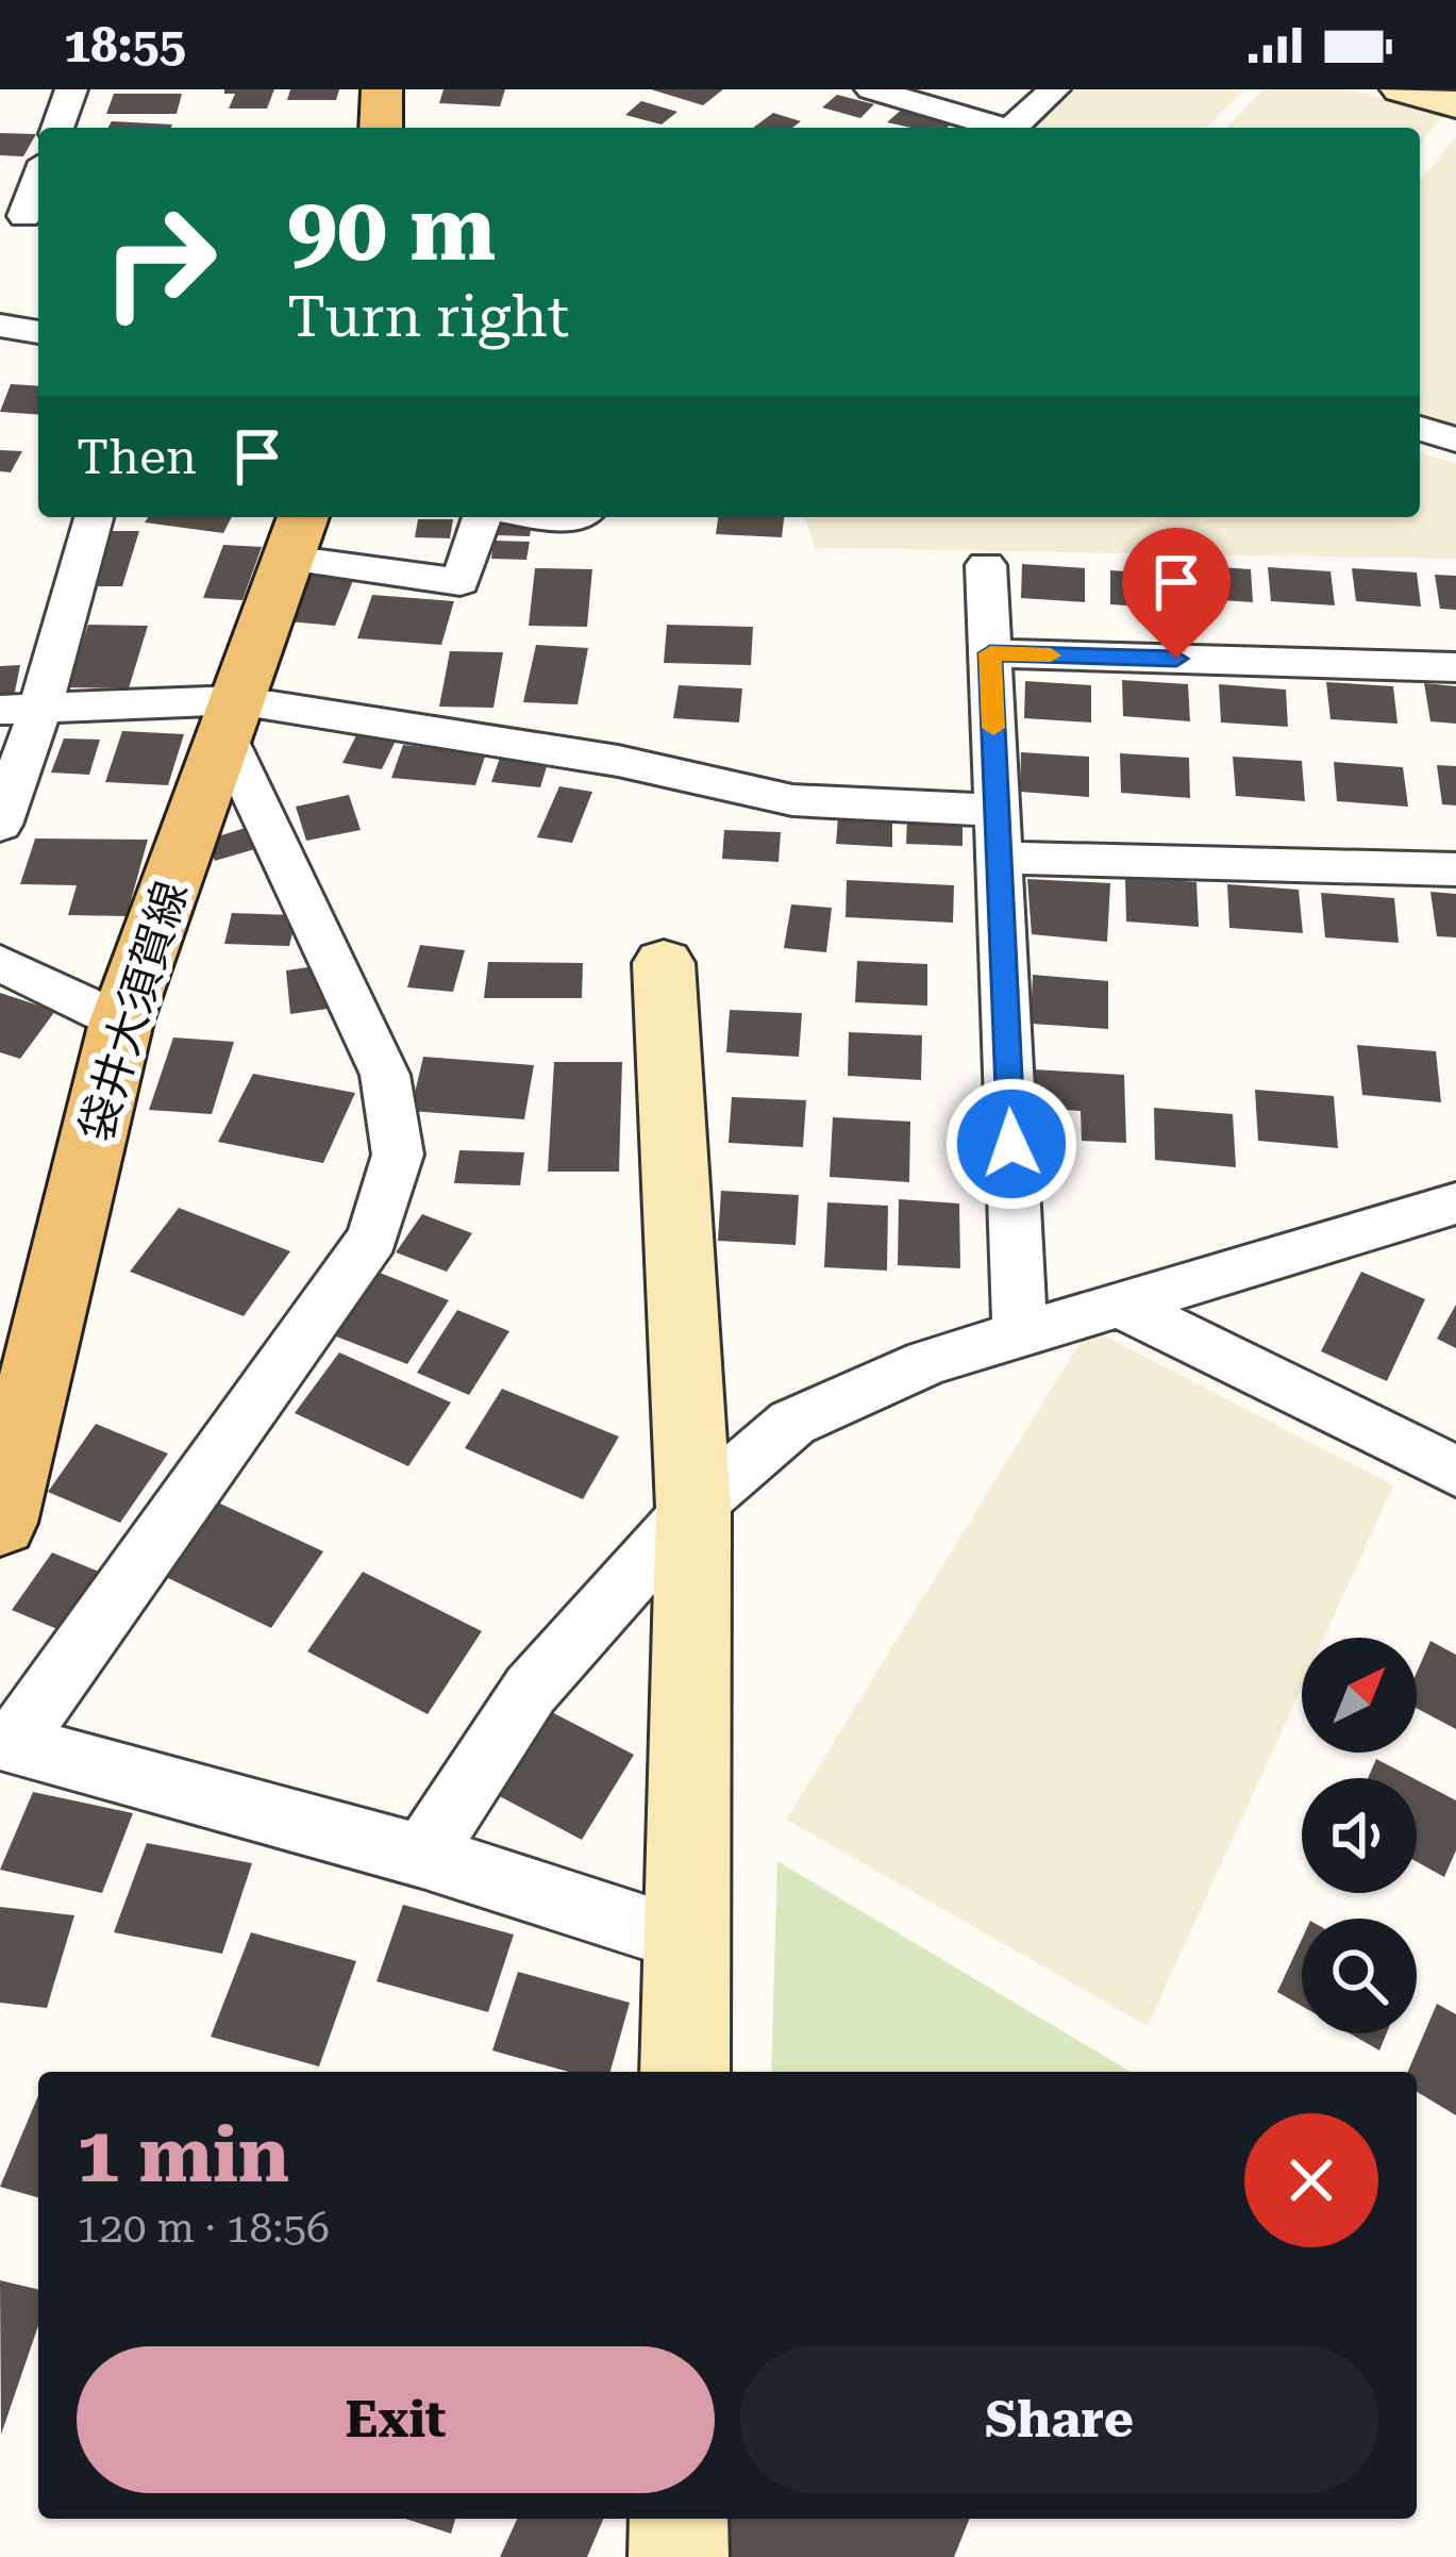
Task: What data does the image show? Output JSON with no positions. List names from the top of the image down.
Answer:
{
  "streets": {
    "main road": ["袋井大須賀線"]
  },
  "north": "top right",
  "page": {
    "status": "18:55",
    "turn": ["90 m", "Turn right"],
    "then": "Then",
    "heading": ["1 min", "120 m · 18:56"],
    "buttons": ["Exit", "Share"]
  }
}
